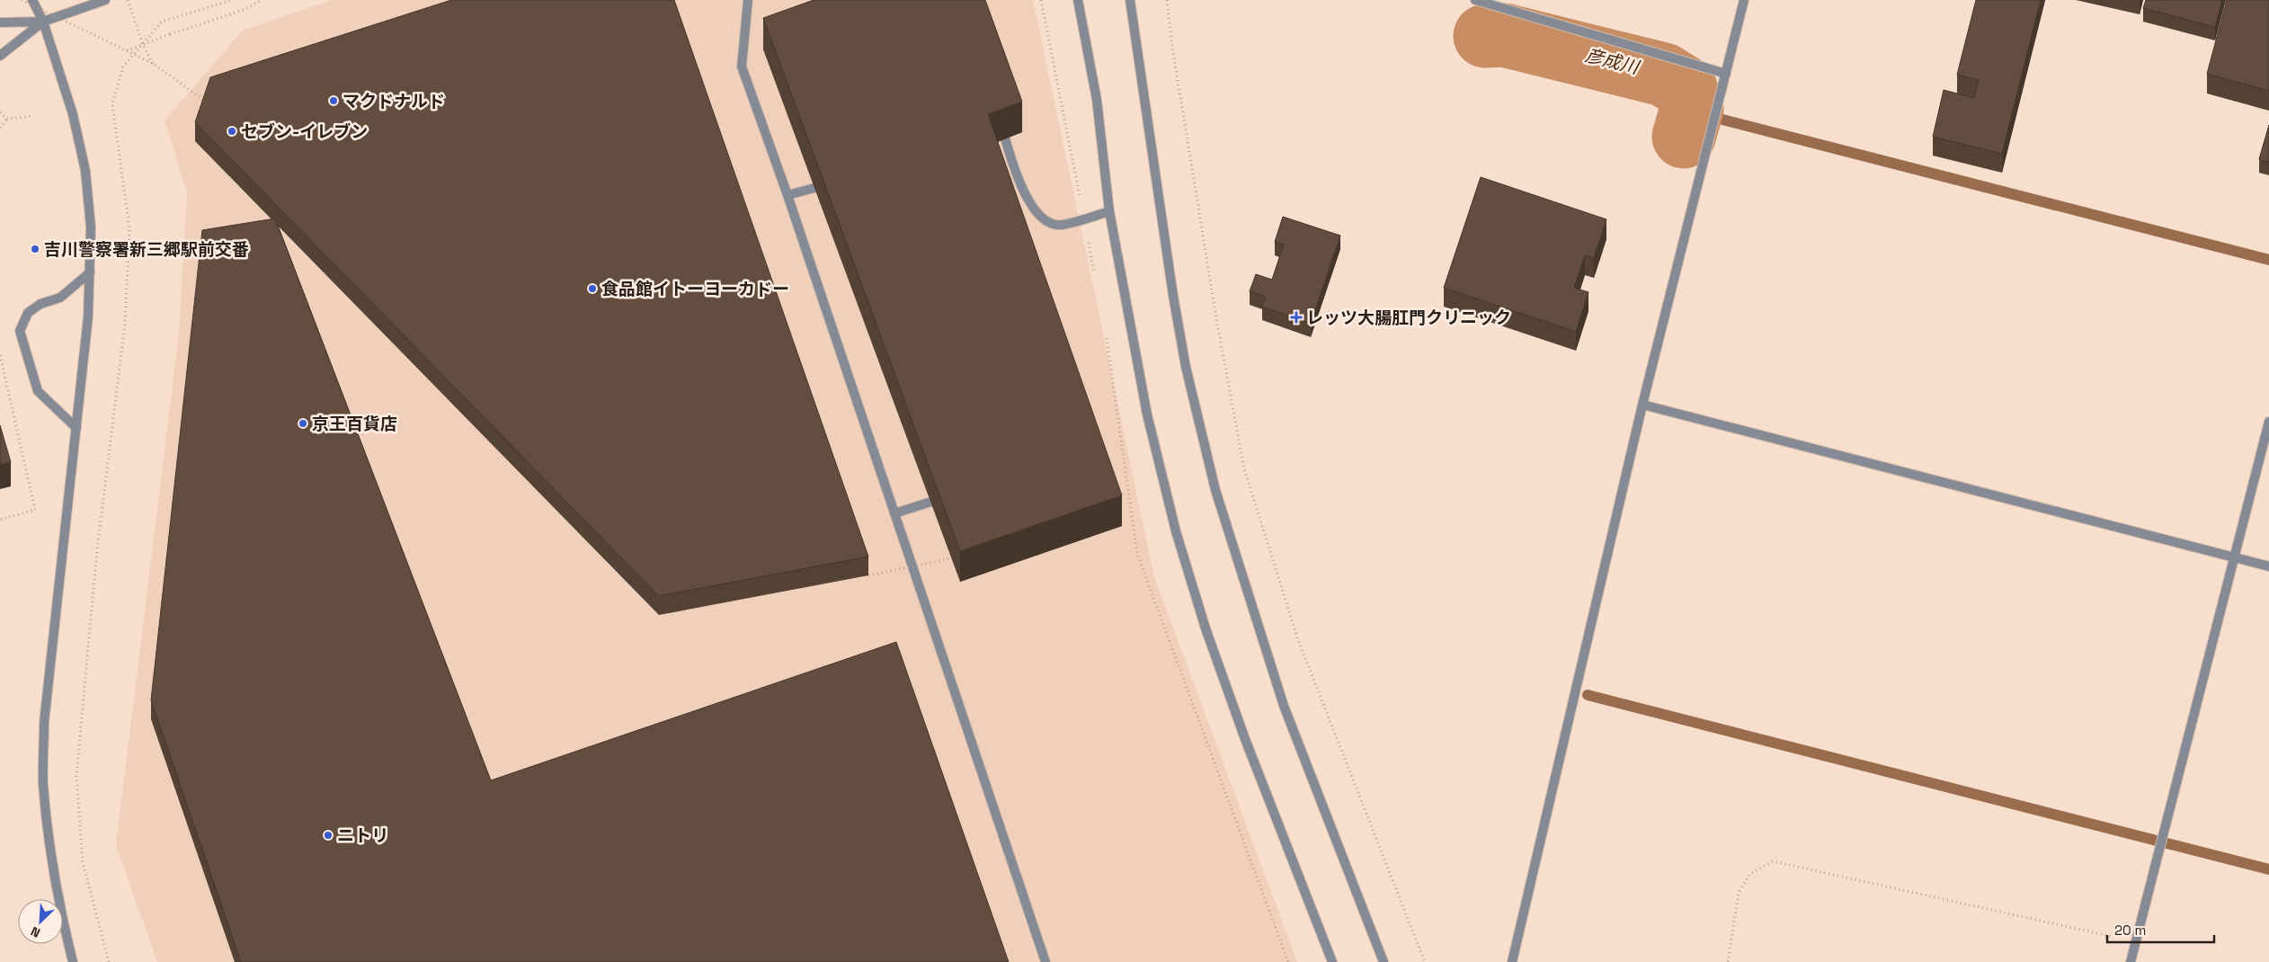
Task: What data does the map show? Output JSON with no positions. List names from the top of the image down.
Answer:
{
  "water": ["彦成川"],
  "places": {
    "other": [
      "マクドナルド",
      "セブン-イレブン",
      "吉川警察署新三郷駅前交番",
      "食品館イトーヨーカドー",
      "京王百貨店",
      "ニトリ"
    ],
    "health": ["レッツ大腸肛門クリニック"]
  },
  "scale_bar": "20 m",
  "north": "bottom left"
}
